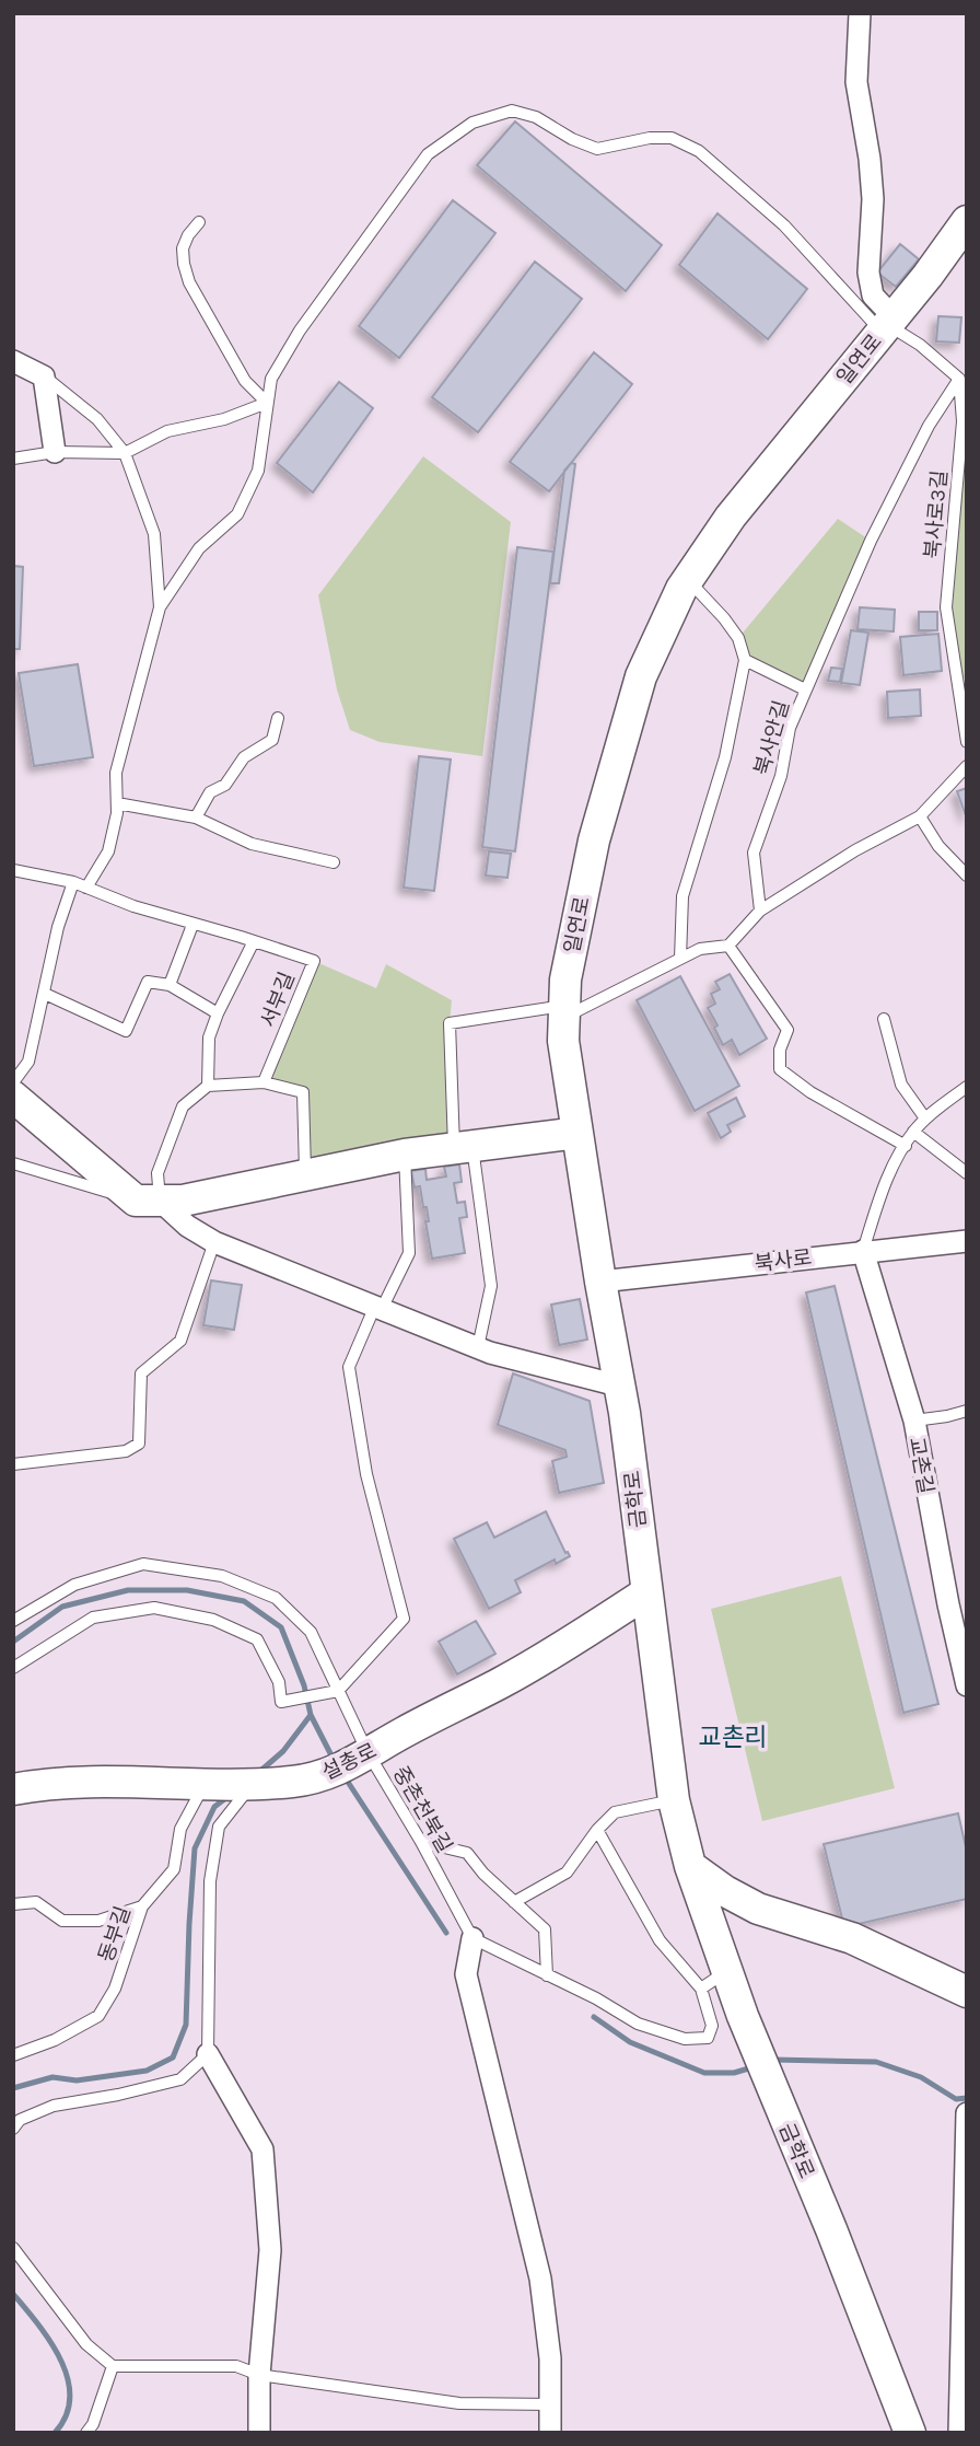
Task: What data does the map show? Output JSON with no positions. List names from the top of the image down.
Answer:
{
  "streets": {
    "street": [
      "일연로",
      "북사로",
      "교촌길",
      "금학로",
      "설총로"
    ],
    "lane": [
      "북사로3길",
      "북사안길",
      "서부길",
      "중촌천북길",
      "동부길"
    ]
  },
  "crossings": [
    ["일연로", "금학로"],
    ["북사로3길", "북사안길"],
    ["북사로", "교촌길"],
    ["북사로", "금학로"],
    ["금학로", "설총로"],
    ["설총로", "중촌천북길"],
    ["설총로", "동부길"]
  ],
  "districts": ["교촌리"]
}
